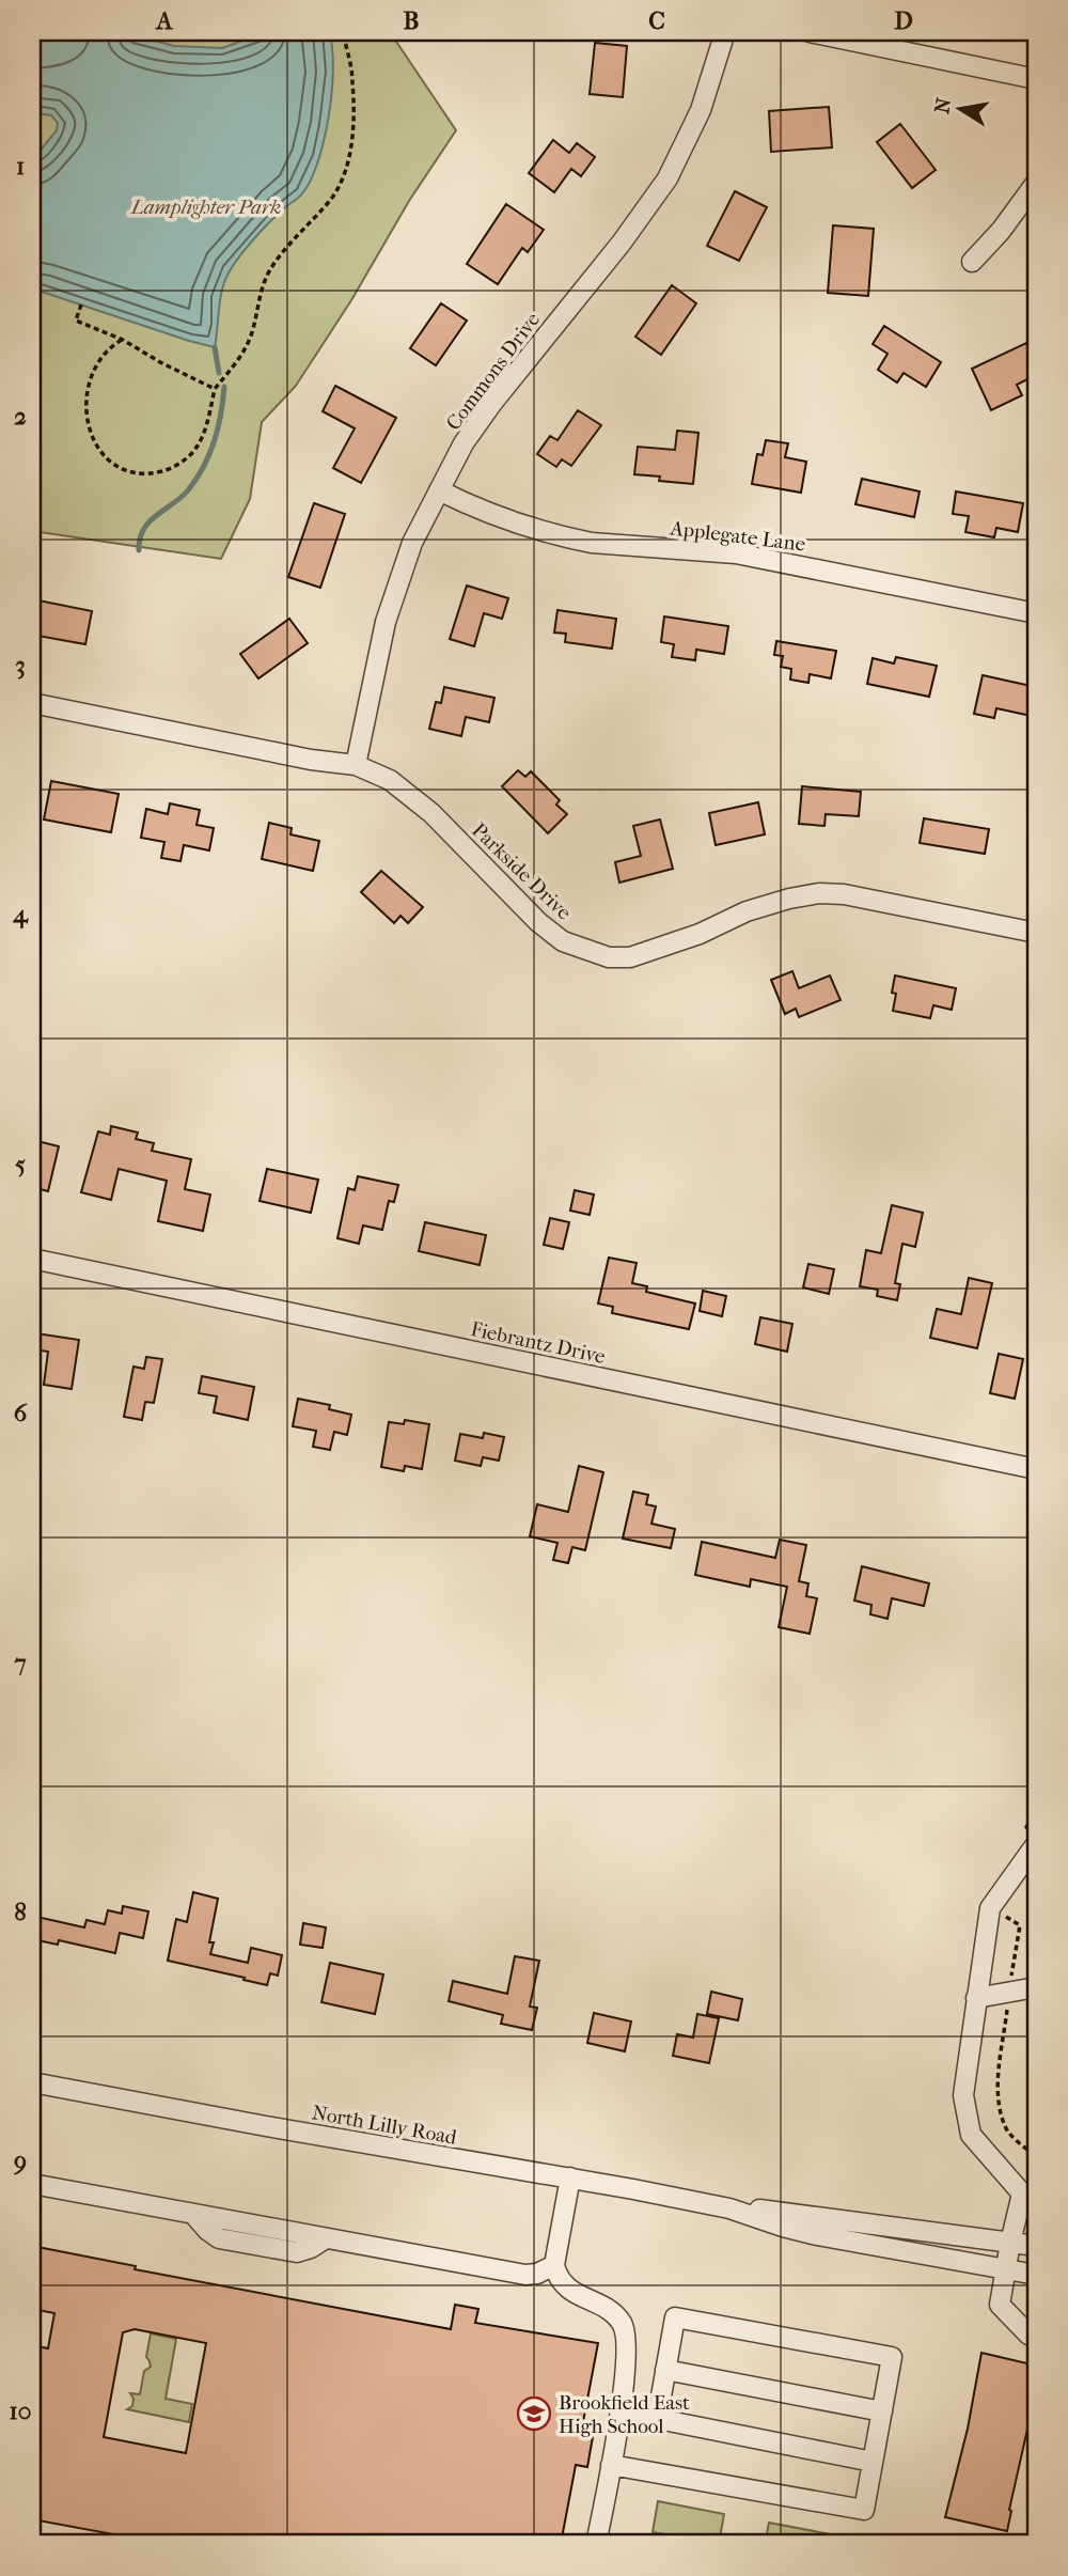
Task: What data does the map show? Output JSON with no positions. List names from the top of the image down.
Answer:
{
  "streets": {
    "street": [
      "Commons Drive",
      "Applegate Lane",
      "Parkside Drive",
      "Fiebrantz Drive",
      "North Lilly Road"
    ]
  },
  "crossings": [
    ["Commons Drive", "Applegate Lane"],
    ["Commons Drive", "Parkside Drive"]
  ],
  "parks": ["Lamplighter Park"],
  "places": {
    "school or university": ["Brookfield East High School"]
  },
  "north": "left",
  "grid": {
    "columns": [
      "A",
      "B",
      "C",
      "D"
    ],
    "rows": [
      "1",
      "2",
      "3",
      "4",
      "5",
      "6",
      "7",
      "8",
      "9",
      "10"
    ]
  }
}
